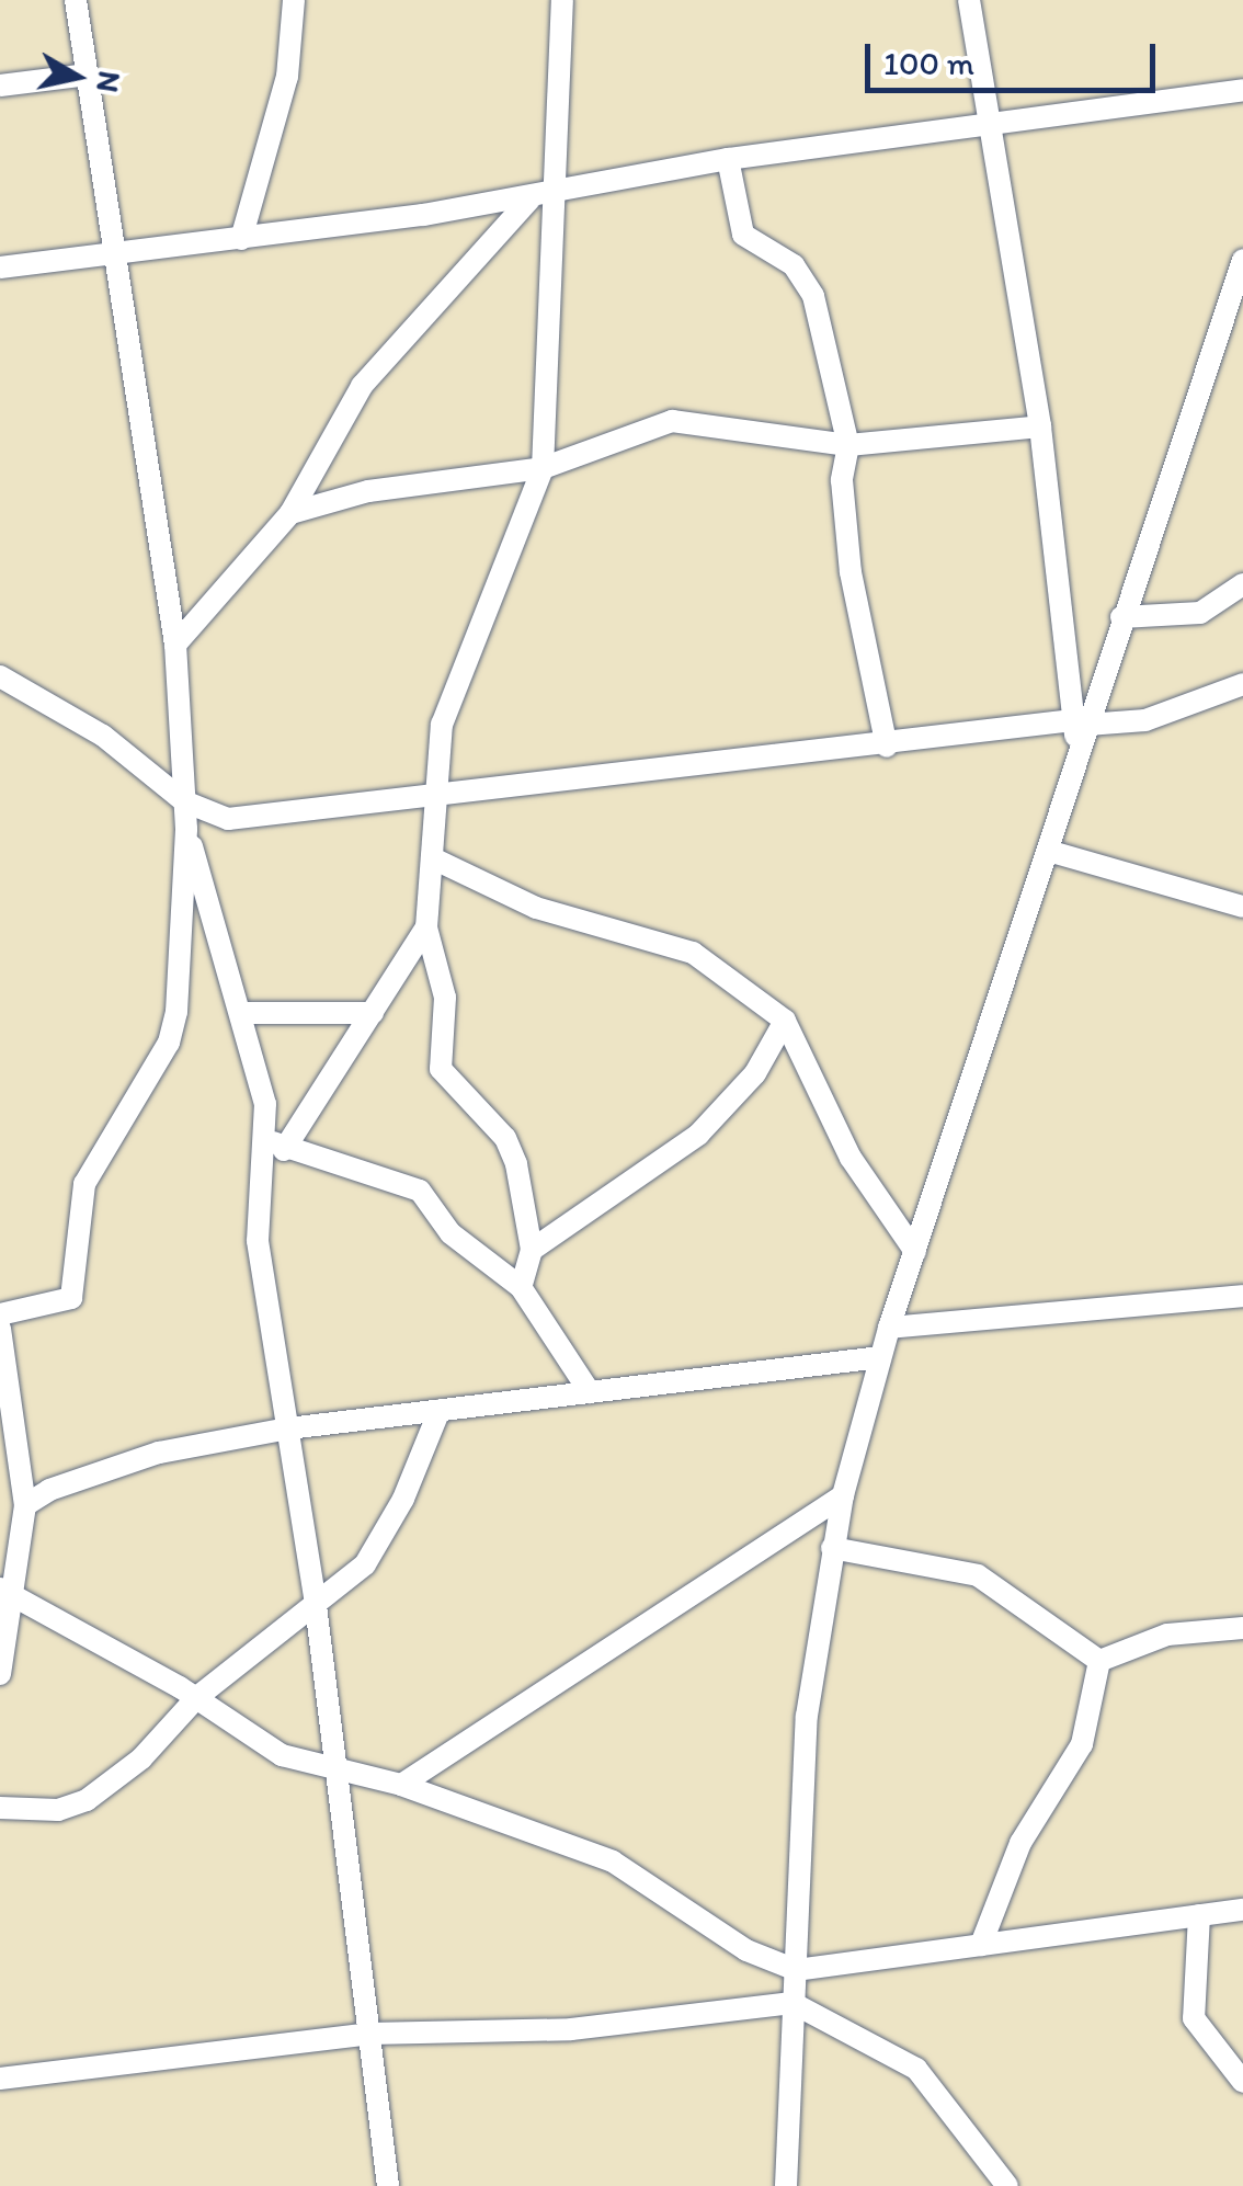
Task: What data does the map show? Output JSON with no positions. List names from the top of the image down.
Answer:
{
  "scale_bar": "100 m",
  "north": "right"
}
